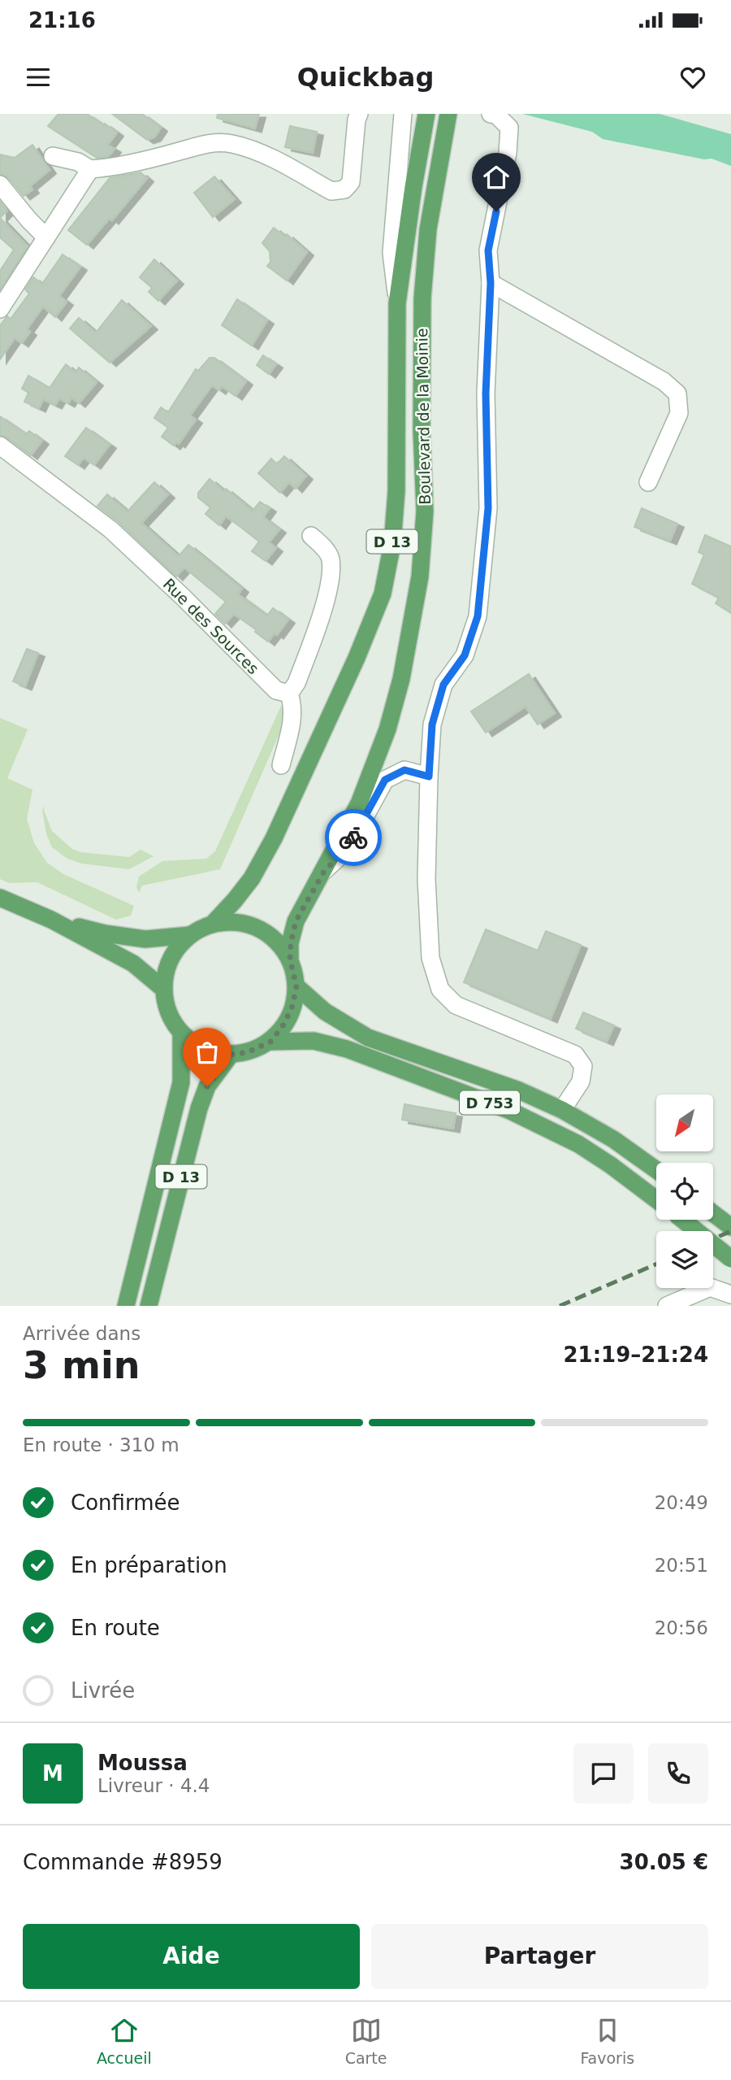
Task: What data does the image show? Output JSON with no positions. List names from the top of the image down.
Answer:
{
  "streets": {
    "main road": ["Boulevard de la Moinie", "D 13", "D 753"],
    "street": ["Rue des Sources"]
  },
  "crossings": [
    ["Boulevard de la Moinie", "D 13"],
    ["Boulevard de la Moinie", "D 753"],
    ["D 13", "D 753"]
  ],
  "north": "bottom left",
  "page": {
    "status": "21:16",
    "header": "Quickbag",
    "heading": ["3 min", "Arrivée dans", "21:19–21:24"],
    "panel": [
      "Moussa",
      "Livreur · 4.4",
      "Commande #8959",
      "30.05 €"
    ],
    "bar": "En route · 310 m",
    "list": [
      ["Confirmée", "20:49"],
      ["En préparation", "20:51"],
      ["En route", "20:56"],
      "Livrée"
    ],
    "round": "M",
    "buttons": ["Aide", "Partager"],
    "tabs": ["Accueil", "Carte", "Favoris"]
  }
}
